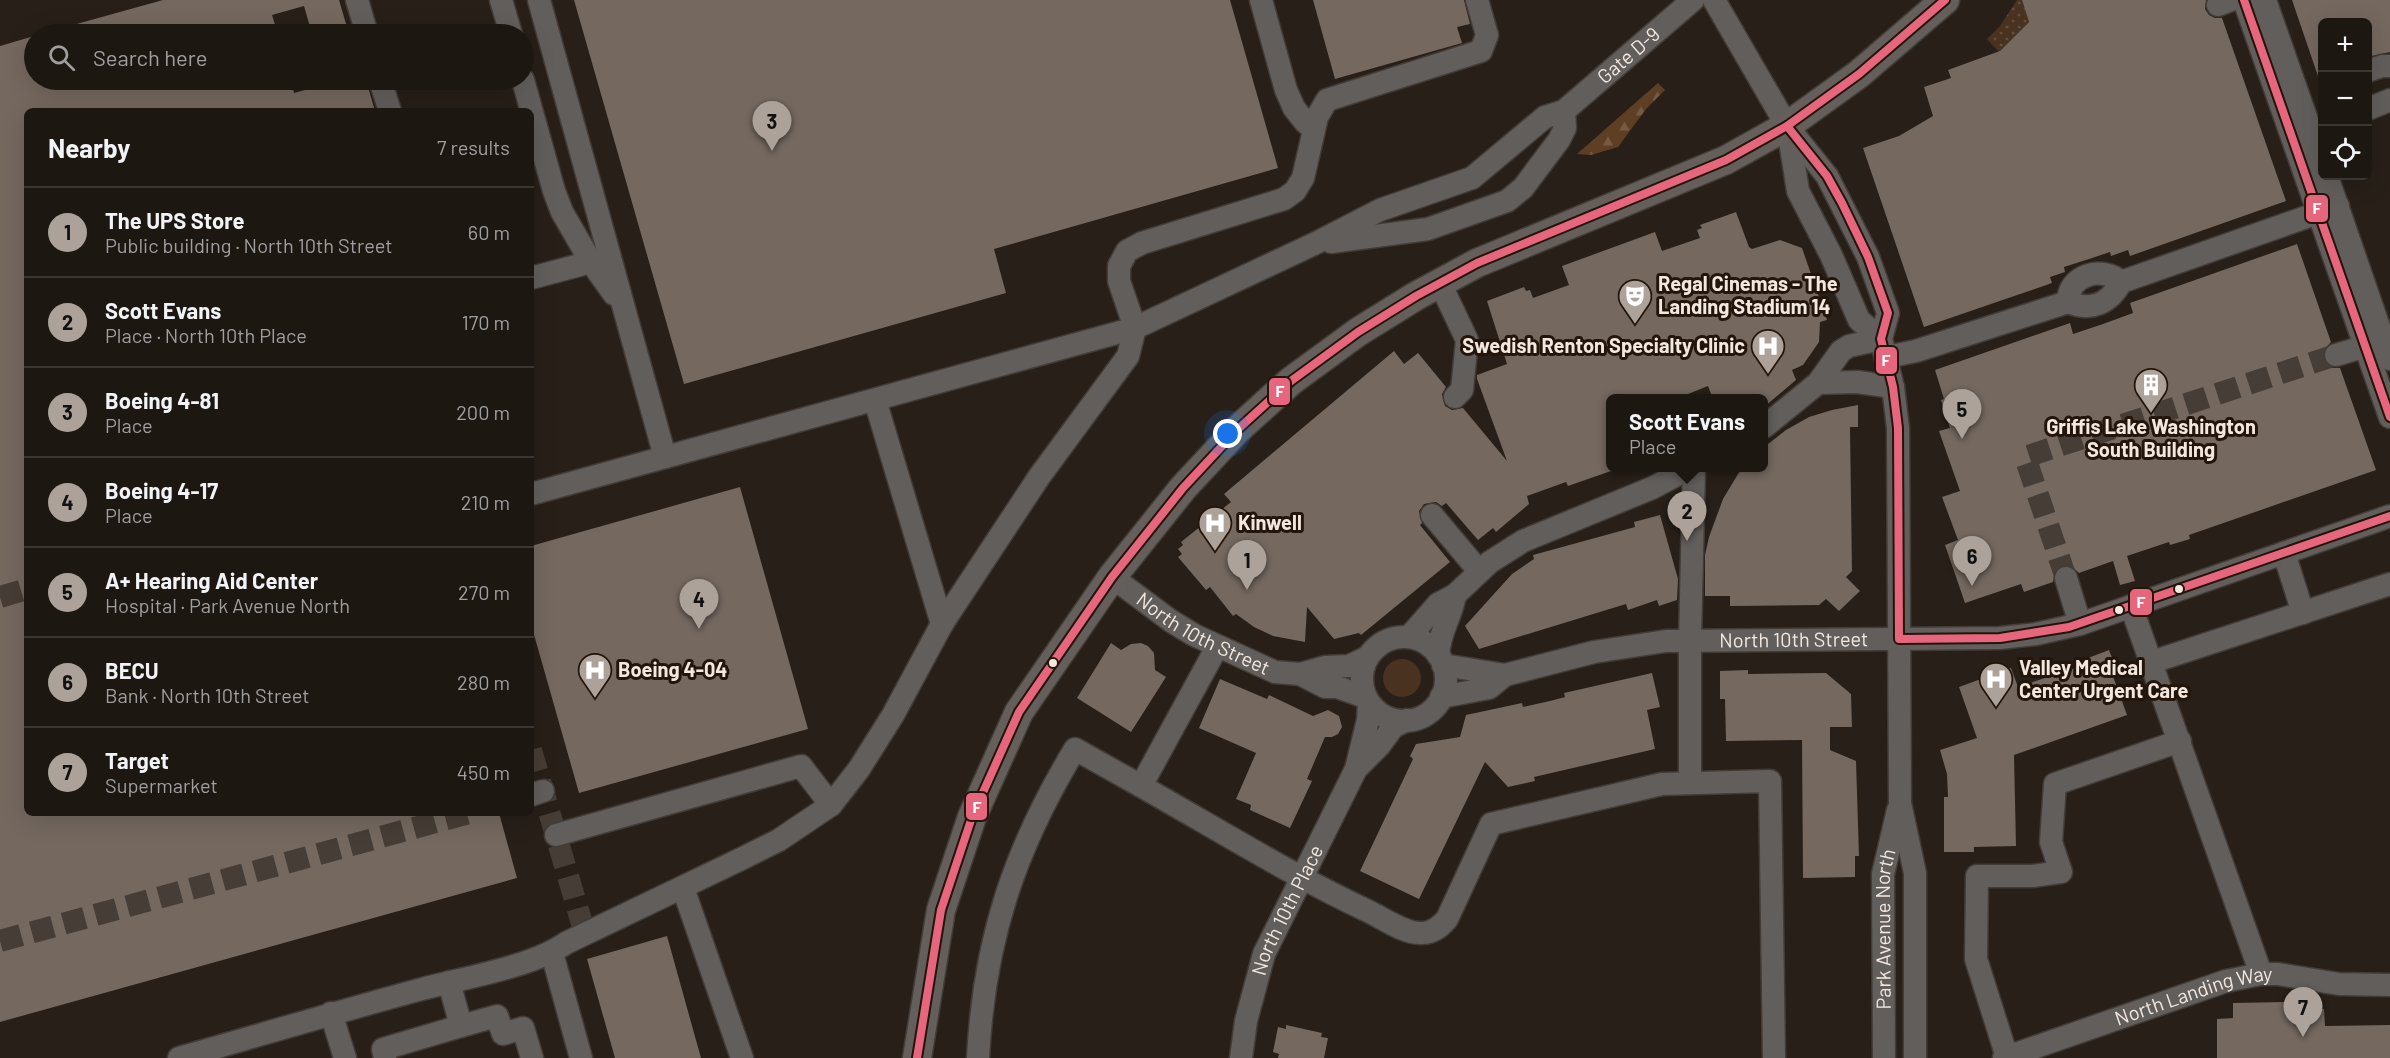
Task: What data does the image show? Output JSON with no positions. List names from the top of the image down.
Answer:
{
  "streets": {
    "street": [
      "Gate D-9",
      "North 10th Street",
      "North 10th Place",
      "Park Avenue North",
      "North Landing Way"
    ]
  },
  "crossings": [
    ["North 10th Street", "North 10th Place"],
    ["North 10th Street", "Park Avenue North"]
  ],
  "places": {
    "theatre": ["Regal Cinemas - The Landing Stadium 14"],
    "hospital": [
      "Swedish Renton Specialty Clinic",
      "Kinwell",
      "Boeing 4-04",
      "Valley Medical Center Urgent Care"
    ],
    "building": ["Griffis Lake Washington South Building"]
  },
  "lines": ["transit line F"],
  "page": {
    "map_buttons": ["+", "−"],
    "search": "Search here",
    "pins": [
      "3",
      "5",
      "2",
      "6",
      "1",
      "4",
      "7"
    ],
    "heading": ["Nearby", "7 results"],
    "list": [
      {
        "mark": "1",
        "name": "The UPS Store",
        "note": "Public building · North 10th Street",
        "value": "60 m"
      },
      {
        "mark": "2",
        "name": "Scott Evans",
        "note": "Place · North 10th Place",
        "value": "170 m"
      },
      {
        "mark": "3",
        "name": "Boeing 4-81",
        "note": "Place",
        "value": "200 m"
      },
      {
        "mark": "4",
        "name": "Boeing 4-17",
        "note": "Place",
        "value": "210 m"
      },
      {
        "mark": "5",
        "name": "A+ Hearing Aid Center",
        "note": "Hospital · Park Avenue North",
        "value": "270 m"
      },
      {
        "mark": "6",
        "name": "BECU",
        "note": "Bank · North 10th Street",
        "value": "280 m"
      },
      {
        "mark": "7",
        "name": "Target",
        "note": "Supermarket",
        "value": "450 m"
      }
    ],
    "popup": ["Scott Evans", "Place"]
  }
}
